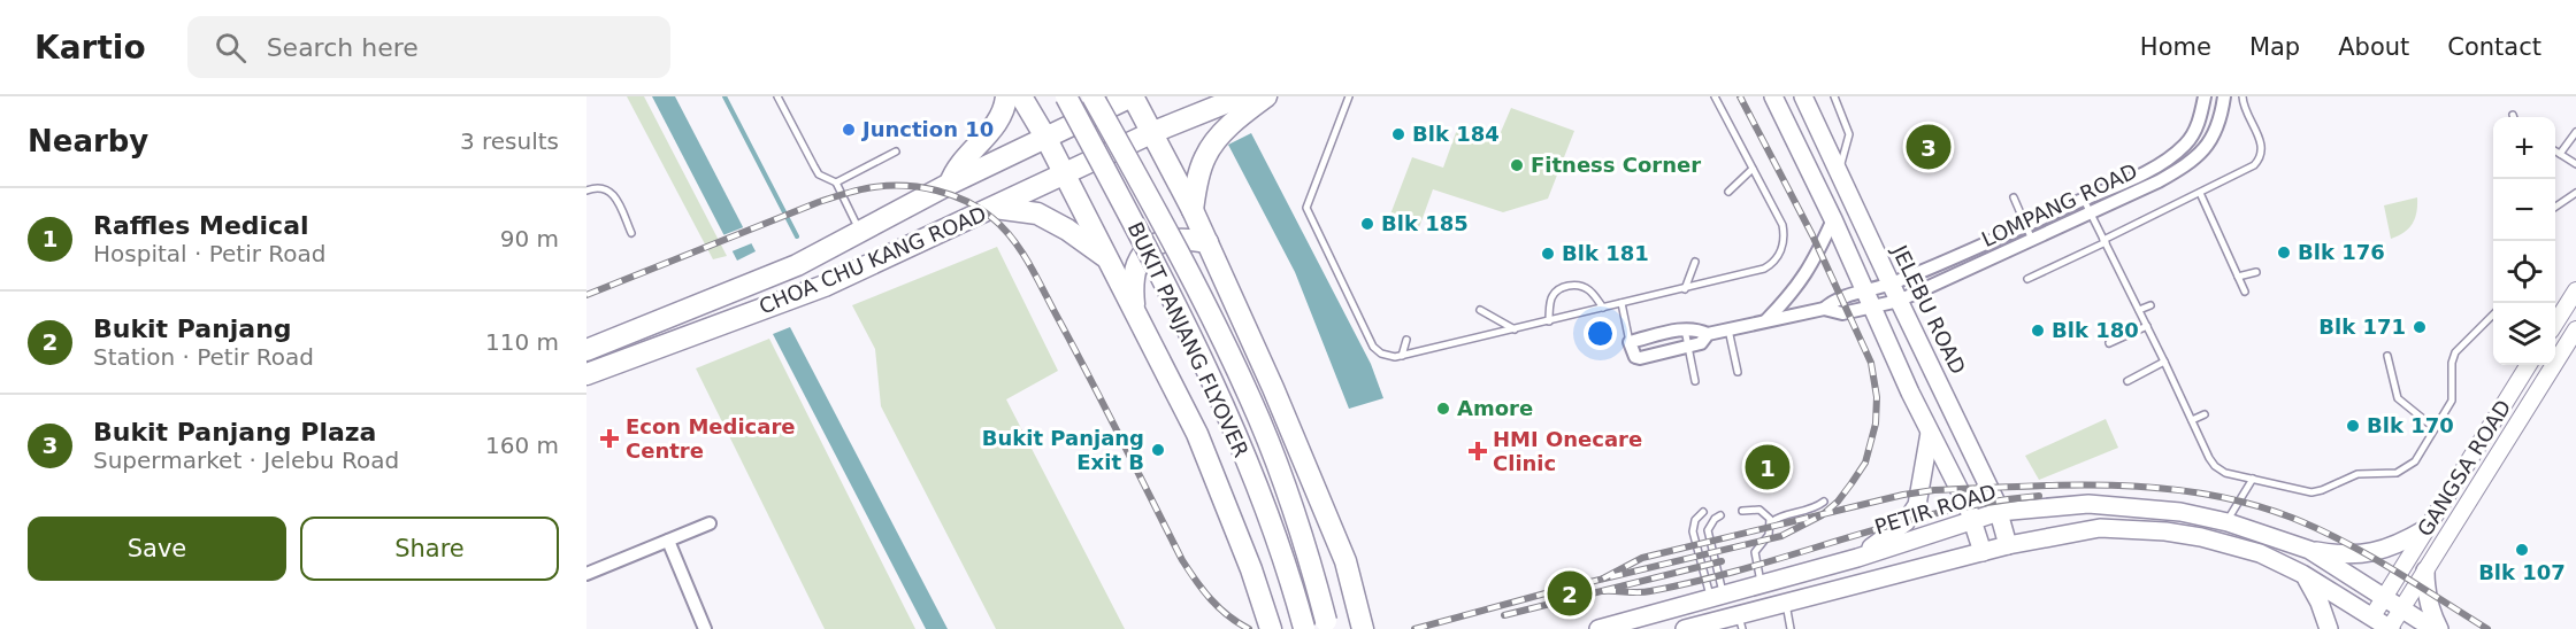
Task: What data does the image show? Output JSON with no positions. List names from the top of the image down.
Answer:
{
  "streets": {
    "main road": [
      "CHOA CHU KANG ROAD",
      "JELEBU ROAD",
      "BUKIT PANJANG FLYOVER",
      "PETIR ROAD"
    ],
    "street": ["LOMPANG ROAD", "GANGSA ROAD"]
  },
  "crossings": [
    ["LOMPANG ROAD", "JELEBU ROAD"],
    ["JELEBU ROAD", "PETIR ROAD"],
    ["GANGSA ROAD", "PETIR ROAD"]
  ],
  "places": {
    "other": [
      "Junction 10",
      "Blk 184",
      "Fitness Corner",
      "Blk 185",
      "Blk 176",
      "Blk 181",
      "Blk 171",
      "Blk 180",
      "Amore",
      "Blk 170",
      "Bukit Panjang Exit B",
      "Blk 107"
    ],
    "health": ["Econ Medicare Centre", "HMI Onecare Clinic"]
  },
  "page": {
    "header": "Kartio",
    "search": "Search here",
    "nav": [
      "Home",
      "Map",
      "About",
      "Contact"
    ],
    "heading": ["Nearby", "3 results"],
    "map_buttons": ["+", "−"],
    "pins": ["3", "1", "2"],
    "list": [
      {
        "mark": "1",
        "name": "Raffles Medical",
        "note": "Hospital · Petir Road",
        "value": "90 m"
      },
      {
        "mark": "2",
        "name": "Bukit Panjang",
        "note": "Station · Petir Road",
        "value": "110 m"
      },
      {
        "mark": "3",
        "name": "Bukit Panjang Plaza",
        "note": "Supermarket · Jelebu Road",
        "value": "160 m"
      }
    ],
    "buttons": ["Save", "Share"]
  }
}
